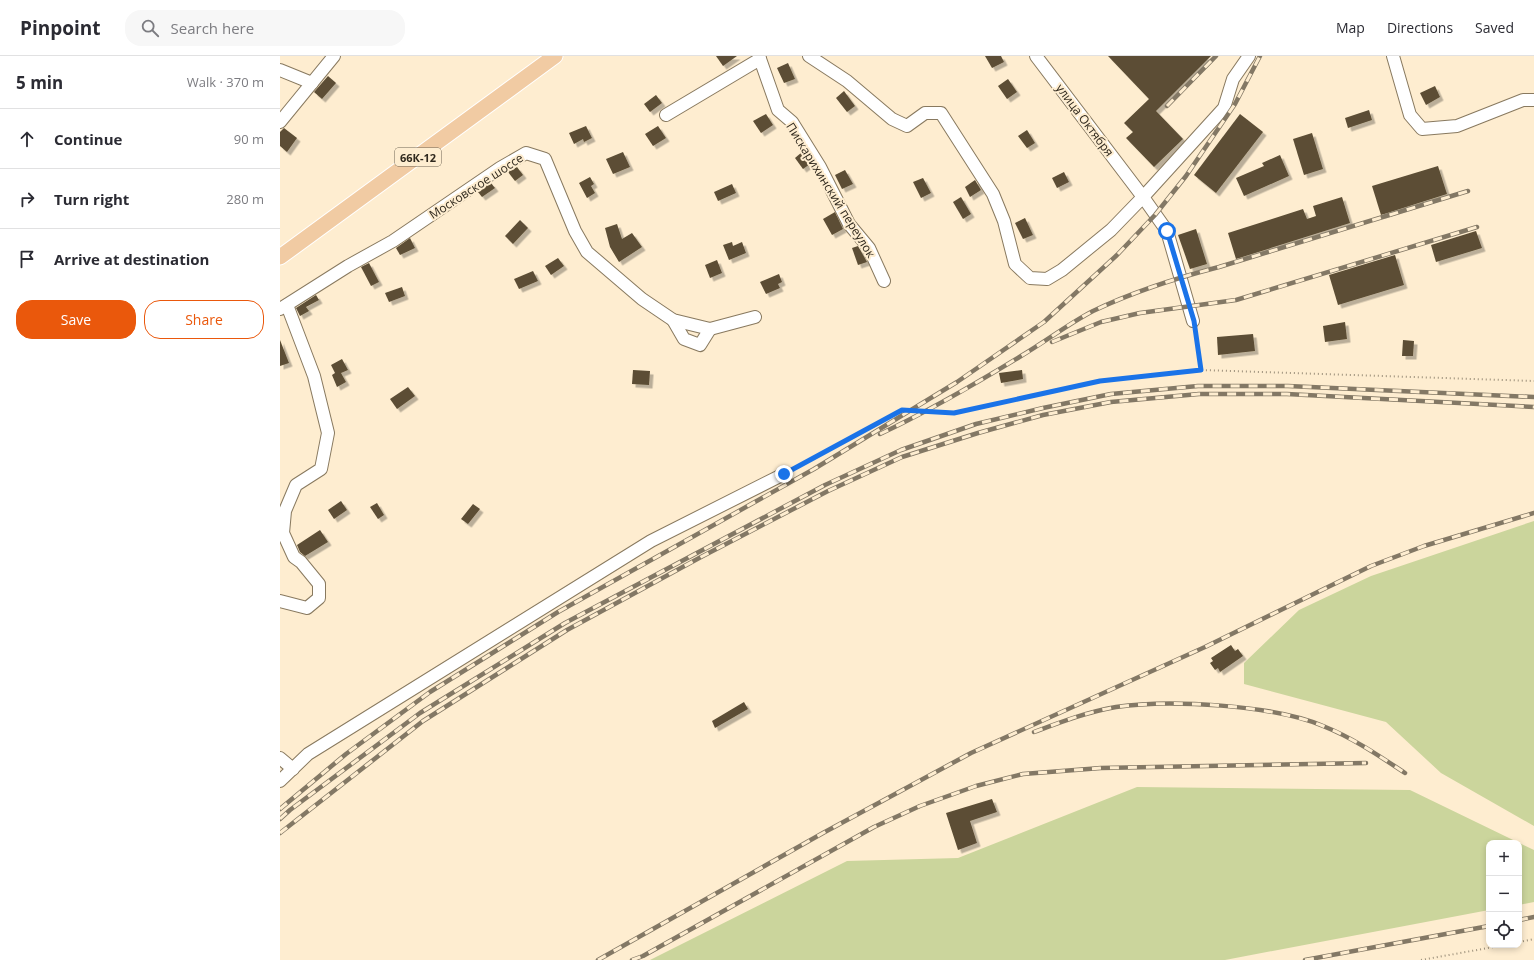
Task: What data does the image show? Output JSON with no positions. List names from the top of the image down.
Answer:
{
  "streets": {
    "main road": ["66К-12"],
    "street": ["улица Октября", "Московское шоссе", "Пискарихинский переулок"]
  },
  "page": {
    "header": "Pinpoint",
    "search": "Search here",
    "nav": ["Map", "Directions", "Saved"],
    "heading": ["5 min", "Walk · 370 m"],
    "list": [
      ["Continue", "90 m"],
      ["Turn right", "280 m"],
      "Arrive at destination"
    ],
    "buttons": ["Save", "Share"],
    "map_buttons": ["+", "−"]
  }
}
